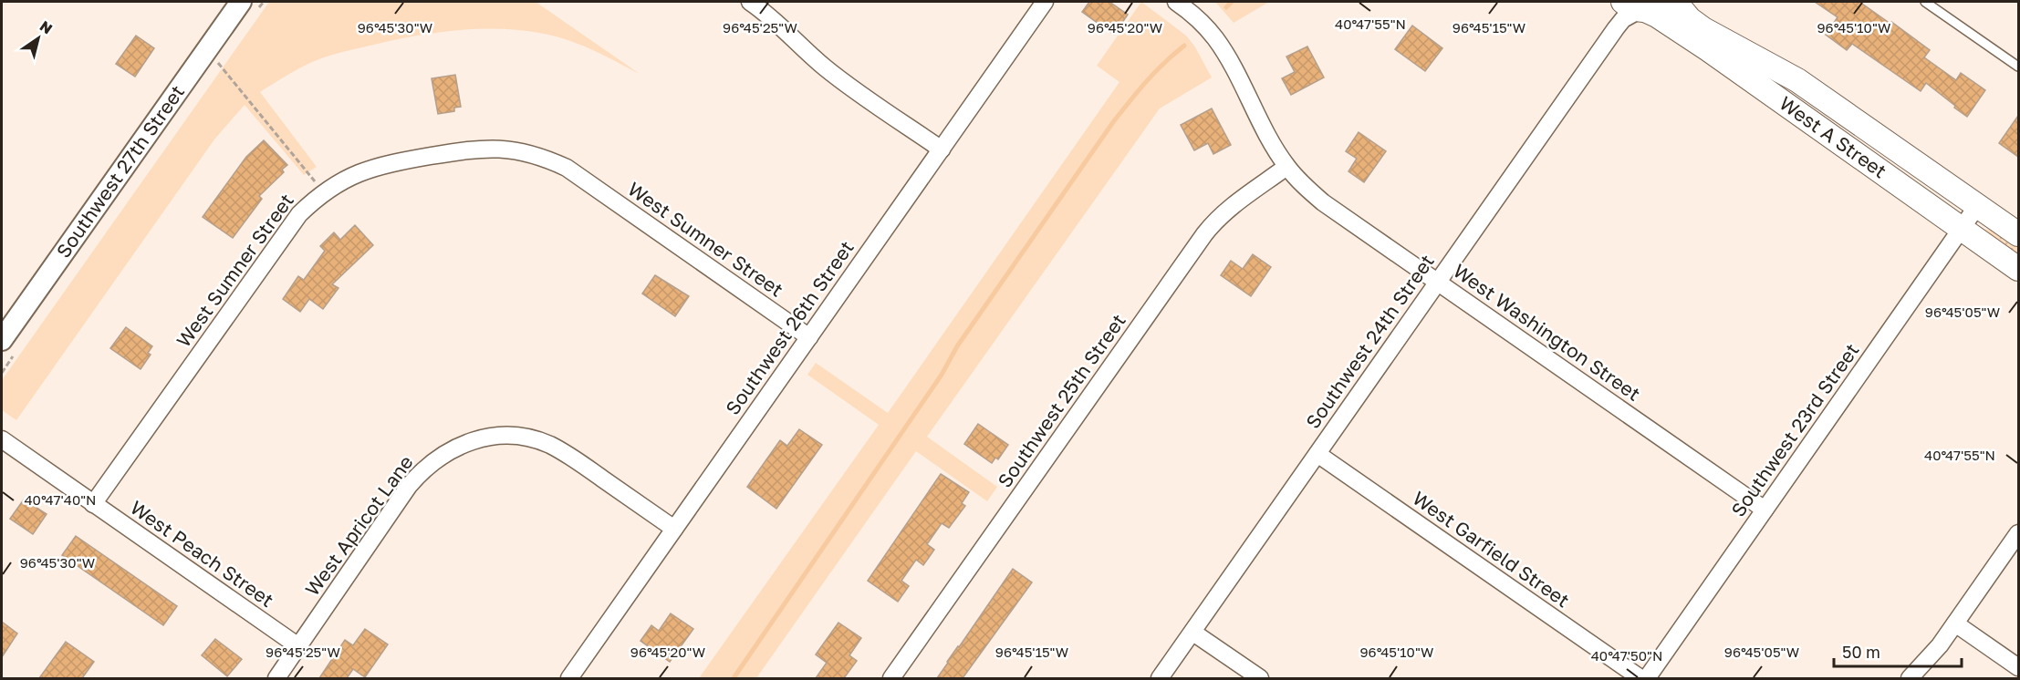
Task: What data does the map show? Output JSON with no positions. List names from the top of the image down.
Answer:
{
  "streets": {
    "main road": ["West A Street"],
    "street": [
      "Southwest 27th Street",
      "West Sumner Street",
      "Southwest 26th Street",
      "West Washington Street",
      "Southwest 24th Street",
      "Southwest 25th Street",
      "Southwest 23rd Street",
      "West Apricot Lane",
      "West Garfield Street",
      "West Peach Street"
    ]
  },
  "crossings": [
    ["West A Street", "Southwest 24th Street"],
    ["West A Street", "Southwest 23rd Street"],
    ["West Sumner Street", "Southwest 26th Street"],
    ["West Sumner Street", "West Peach Street"],
    ["Southwest 26th Street", "West Apricot Lane"],
    ["West Washington Street", "Southwest 24th Street"],
    ["West Washington Street", "Southwest 25th Street"],
    ["West Washington Street", "Southwest 23rd Street"],
    ["Southwest 24th Street", "West Garfield Street"],
    ["West Apricot Lane", "West Peach Street"]
  ],
  "scale_bar": "50 m",
  "north": "top right",
  "coordinates": [
    "40°47'55\"N",
    "96°45'30\"W",
    "96°45'25\"W",
    "96°45'20\"W",
    "96°45'15\"W",
    "96°45'10\"W",
    "96°45'05\"W",
    "40°47'40\"N",
    "40°47'50\"N"
  ]
}
